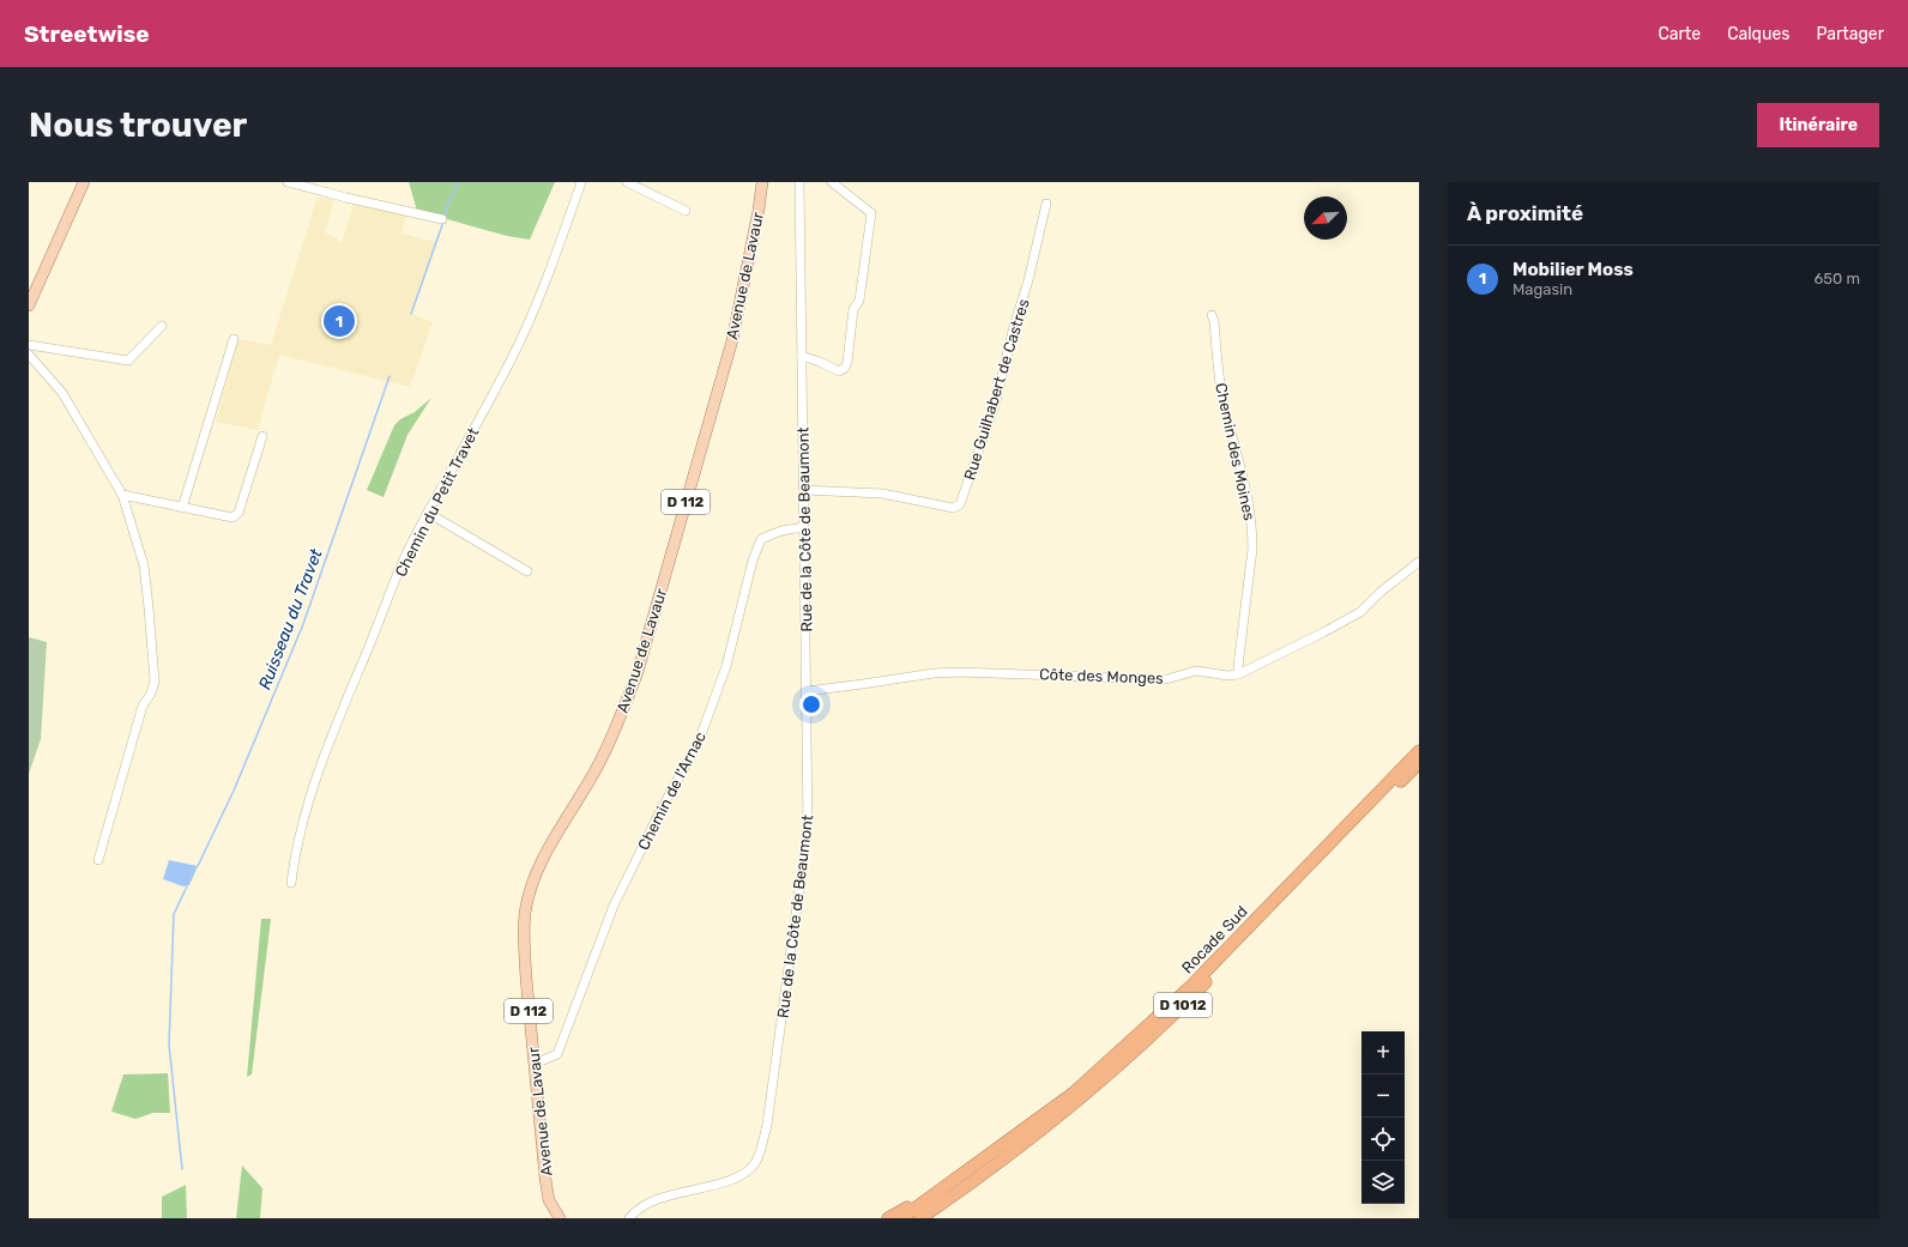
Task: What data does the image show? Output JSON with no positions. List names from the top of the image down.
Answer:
{
  "streets": {
    "highway": ["Rocade Sud", "D 1012"],
    "main road": ["Avenue de Lavaur", "D 112"],
    "street": [
      "Rue Guilhabert de Castres",
      "Chemin des Moines",
      "Chemin du Petit Travet",
      "Rue de la Côte de Beaumont",
      "Côte des Monges",
      "Chemin de l'Arnac"
    ]
  },
  "crossings": [
    ["Avenue de Lavaur", "Chemin de l'Arnac"],
    ["Rue Guilhabert de Castres", "Rue de la Côte de Beaumont"],
    ["Chemin des Moines", "Côte des Monges"],
    ["Rue de la Côte de Beaumont", "Côte des Monges"],
    ["Rue de la Côte de Beaumont", "Chemin de l'Arnac"]
  ],
  "water": ["Ruisseau du Travet"],
  "north": "bottom left",
  "page": {
    "header": "Streetwise",
    "nav": ["Carte", "Calques", "Partager"],
    "buttons": "Itinéraire",
    "title": "Nous trouver",
    "heading": "À proximité",
    "list": [
      {
        "mark": "1",
        "name": "Mobilier Moss",
        "note": "Magasin",
        "value": "650 m"
      }
    ],
    "pins": "1",
    "map_buttons": ["+", "−"]
  }
}
